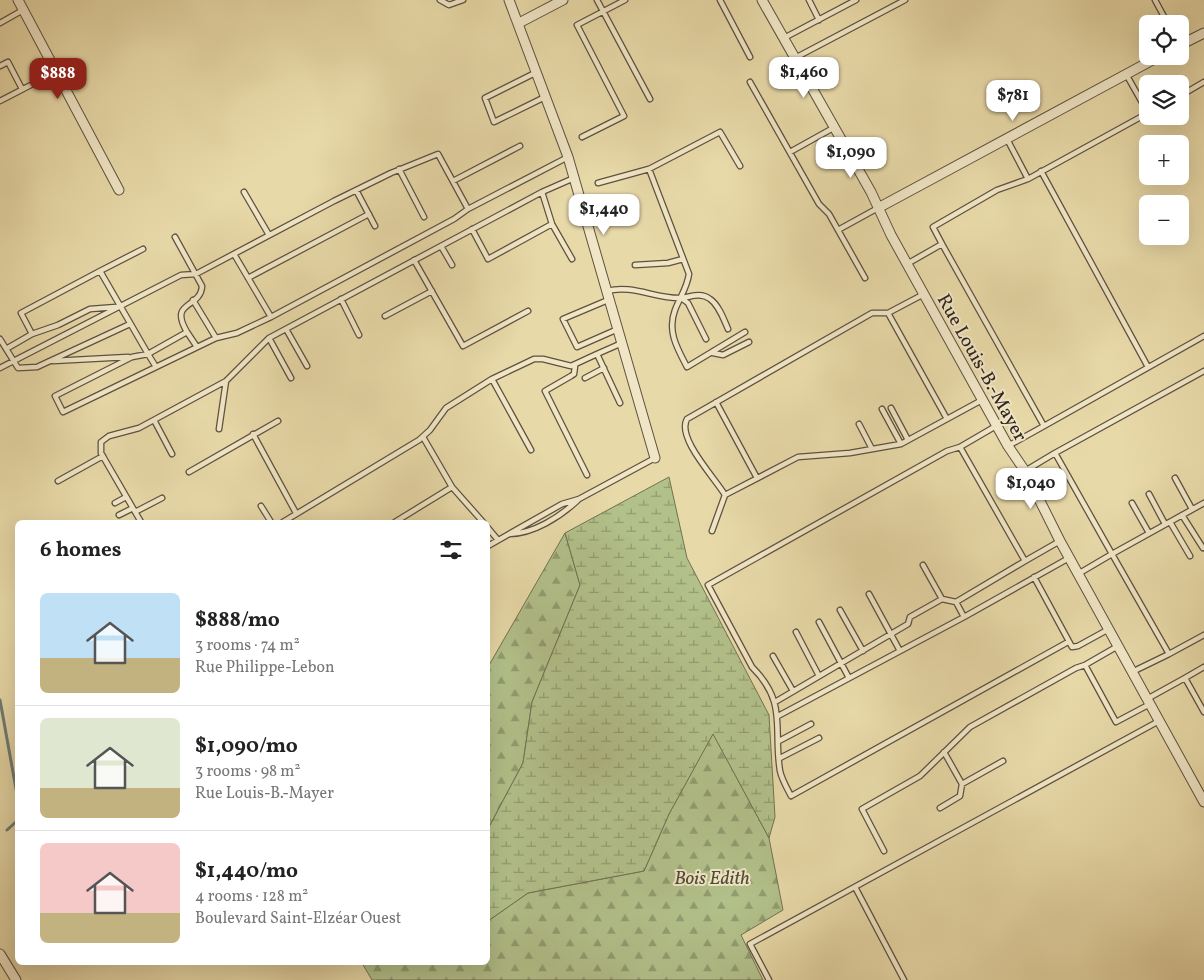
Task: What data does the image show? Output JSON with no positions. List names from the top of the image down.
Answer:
{
  "streets": {
    "street": ["Rue Louis-B.-Mayer"]
  },
  "parks": ["Bois Edith"],
  "page": {
    "map_buttons": ["+", "−"],
    "price": [
      "$1,460",
      "$888",
      "$781",
      "$1,090",
      "$1,440",
      "$1,040"
    ],
    "heading": "6 homes",
    "list": [
      {
        "name": "$888/mo",
        "note": "3 rooms · 74 m² · Rue Philippe-Lebon"
      },
      {
        "name": "$1,090/mo",
        "note": "3 rooms · 98 m² · Rue Louis-B.-Mayer"
      },
      {
        "name": "$1,440/mo",
        "note": "4 rooms · 128 m² · Boulevard Saint-Elzéar Ouest"
      }
    ]
  }
}
